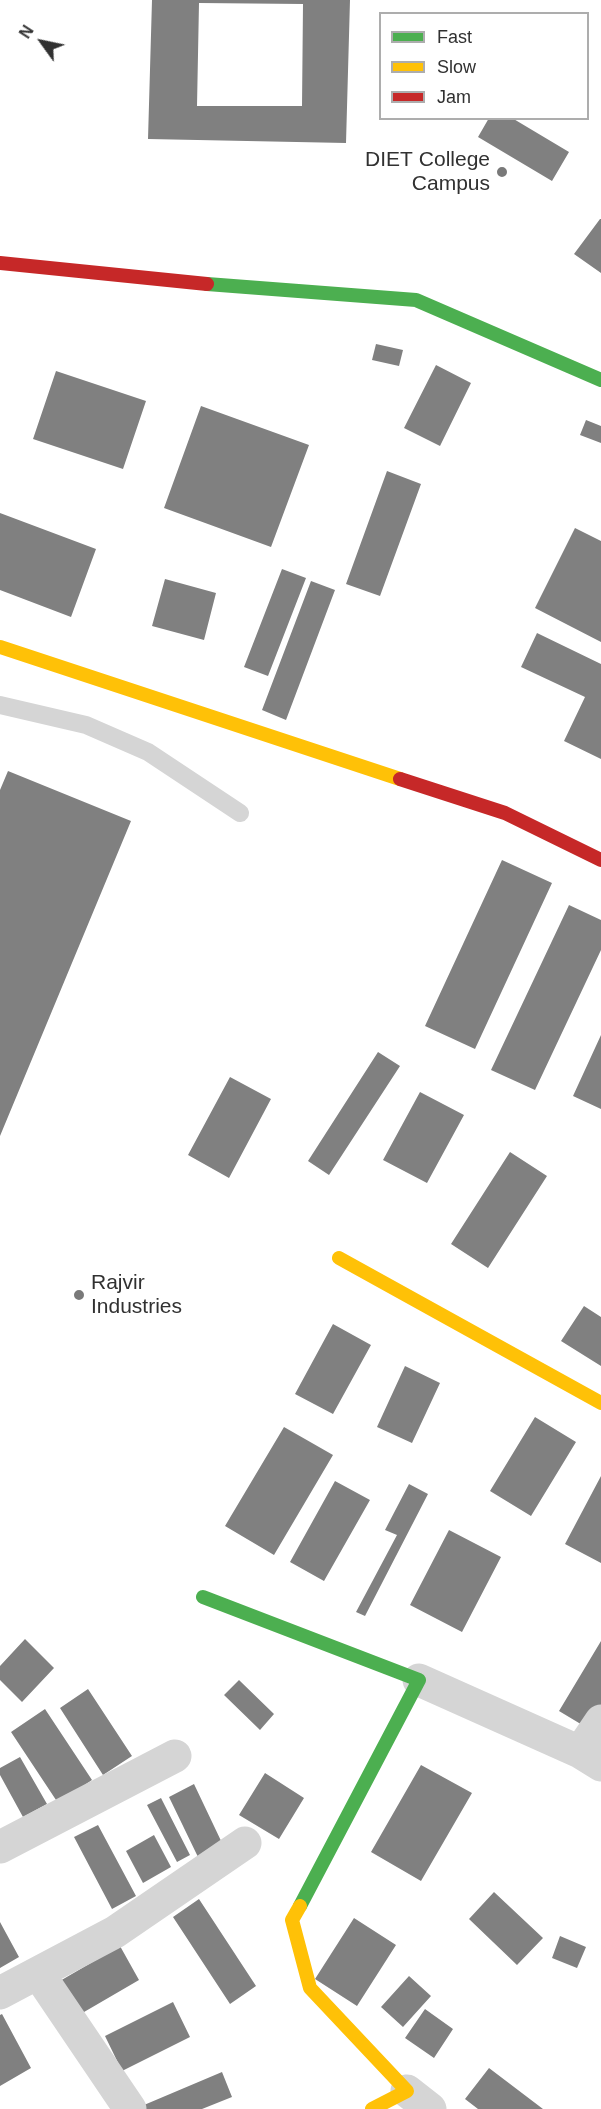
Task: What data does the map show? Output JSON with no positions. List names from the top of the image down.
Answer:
{
  "places": ["DIET College Campus", "Rajvir Industries"],
  "legend": ["Fast", "Slow", "Jam"],
  "north": "top left"
}
